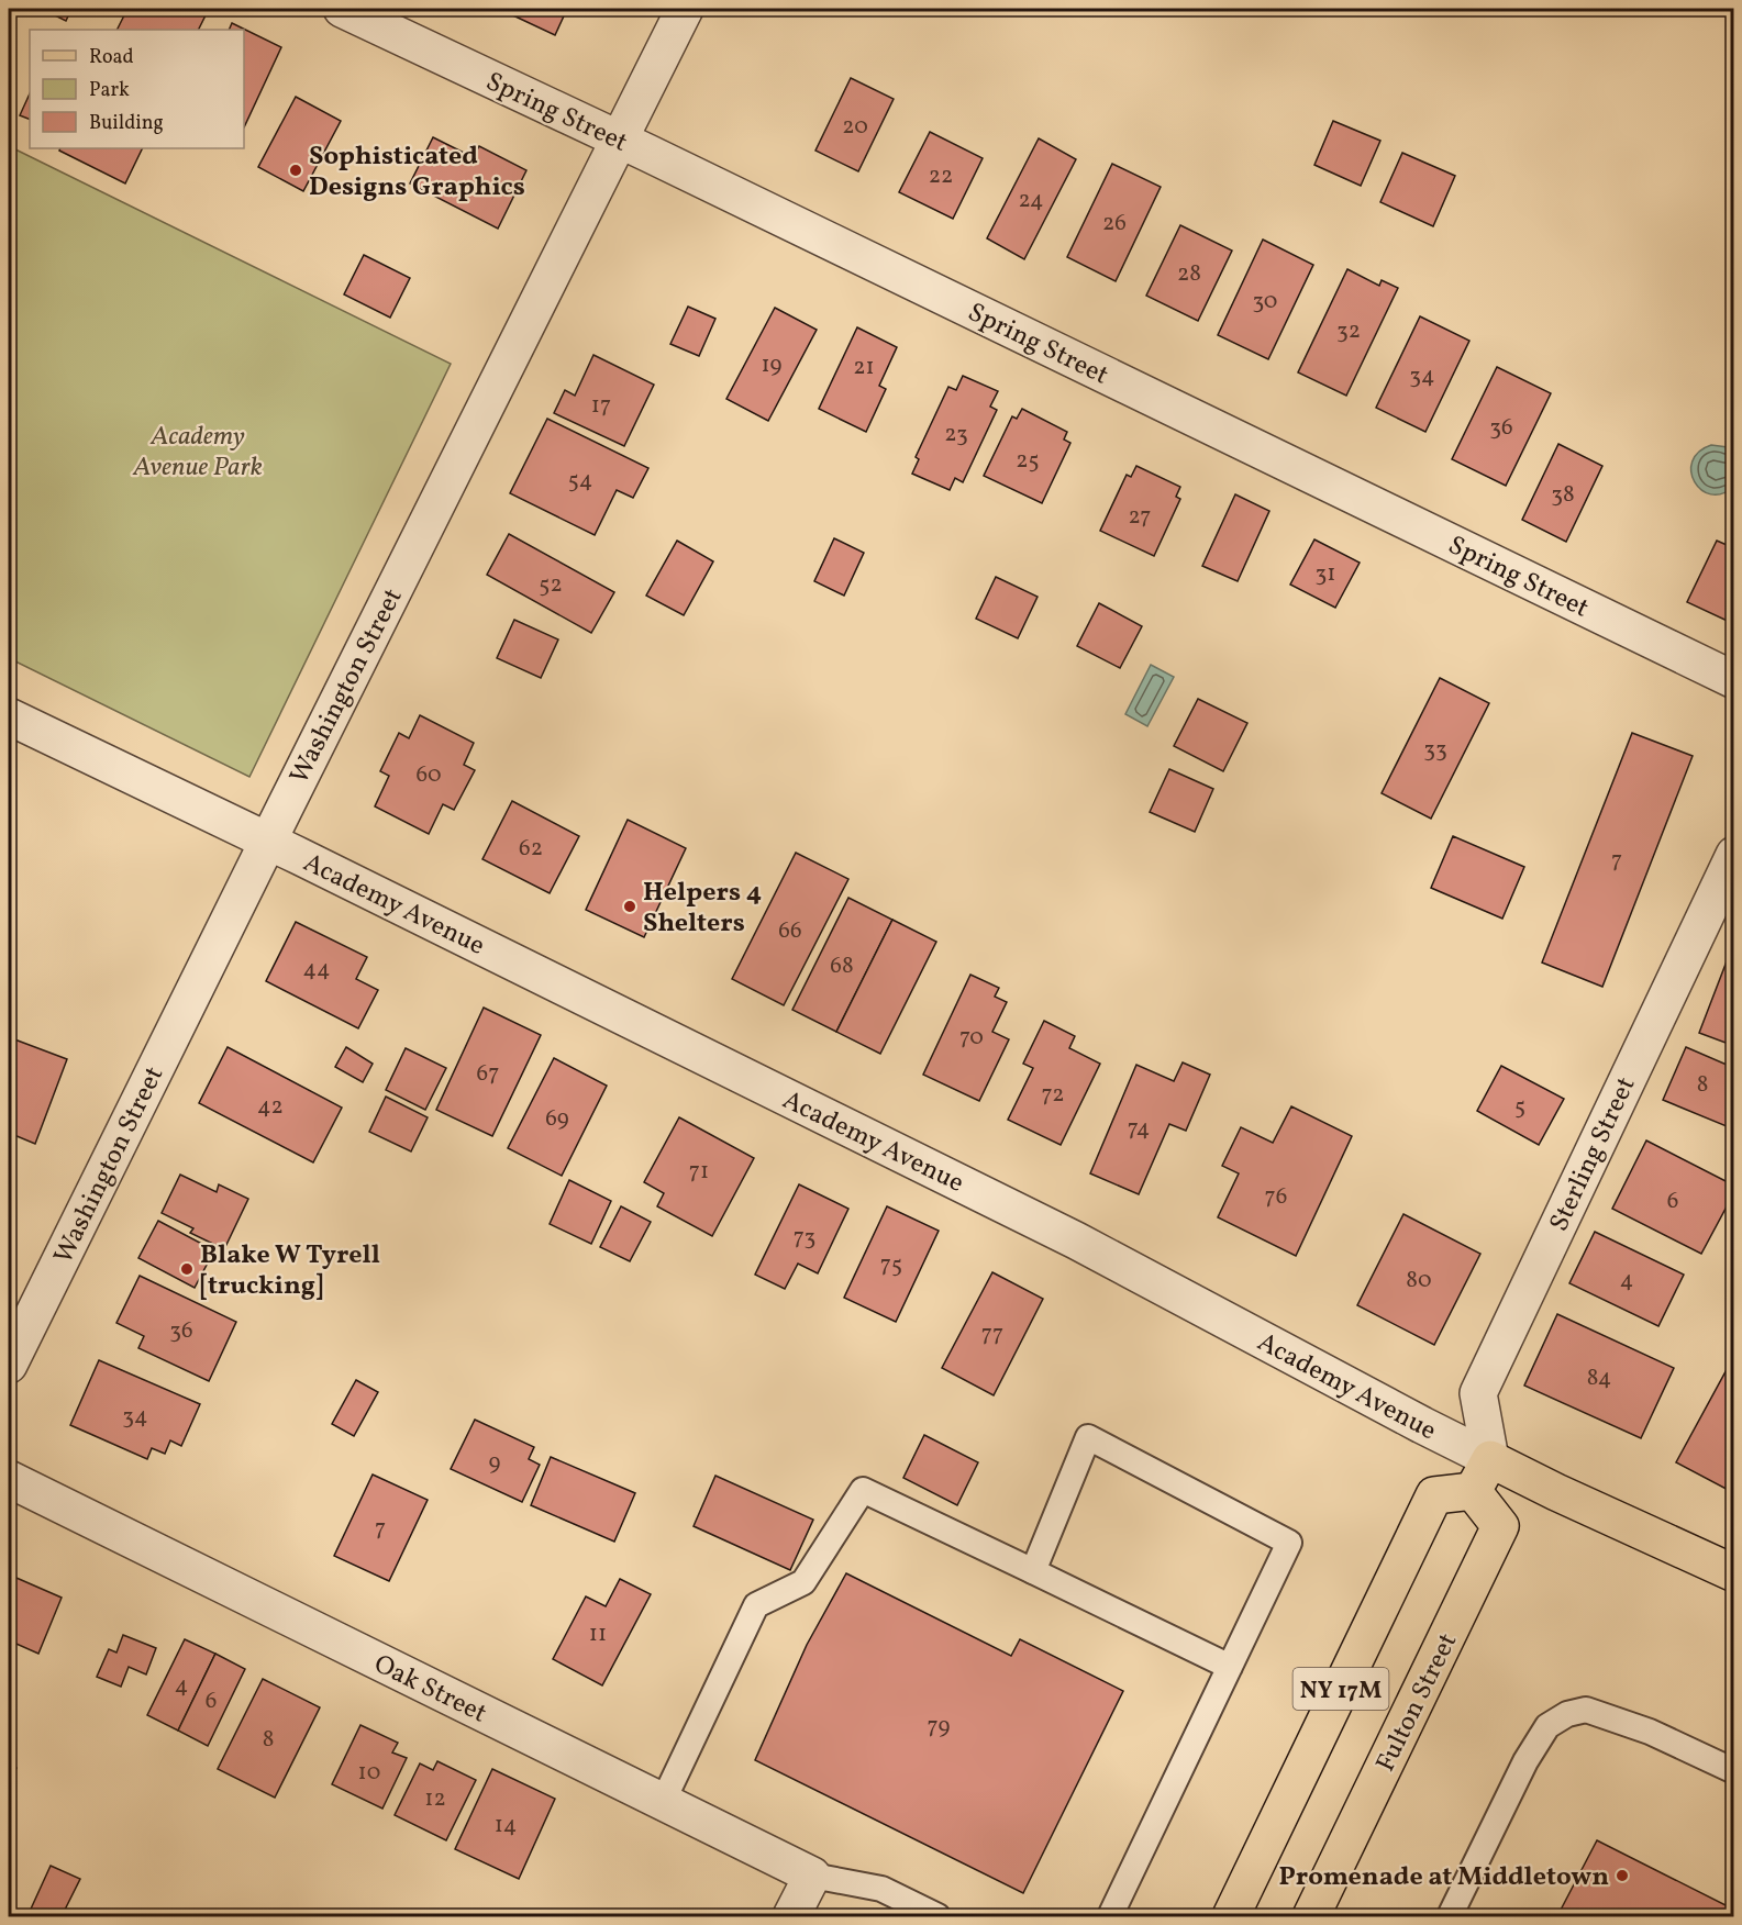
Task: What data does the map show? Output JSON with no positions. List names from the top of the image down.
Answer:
{
  "streets": {
    "main road": ["Academy Avenue", "NY 17M", "Fulton Street"],
    "street": [
      "Spring Street",
      "Washington Street",
      "Sterling Street",
      "Oak Street"
    ]
  },
  "crossings": [
    ["Spring Street", "Washington Street"],
    ["Washington Street", "Academy Avenue"],
    ["Academy Avenue", "Sterling Street"],
    ["NY 17M", "Fulton Street"]
  ],
  "parks": ["Academy Avenue Park"],
  "places": [
    "Sophisticated Designs Graphics",
    "Helpers 4 Shelters",
    "Blake W Tyrell [trucking]",
    "Promenade at Middletown"
  ],
  "house_numbers": [
    "20",
    "22",
    "24",
    "26",
    "28",
    "30",
    "32",
    "19",
    "21",
    "34",
    "17",
    "36",
    "23",
    "25",
    "54",
    "38",
    "27",
    "31",
    "52",
    "33",
    "60",
    "62",
    "7",
    "66",
    "68",
    "44",
    "70",
    "67",
    "8",
    "72",
    "42",
    "5",
    "69",
    "74",
    "71",
    "76",
    "6",
    "73",
    "75",
    "80",
    "4",
    "36",
    "77",
    "84",
    "34",
    "9",
    "7",
    "11",
    "4",
    "6",
    "79",
    "8",
    "10",
    "12",
    "14"
  ],
  "legend": ["Road", "Park", "Building"]
}
